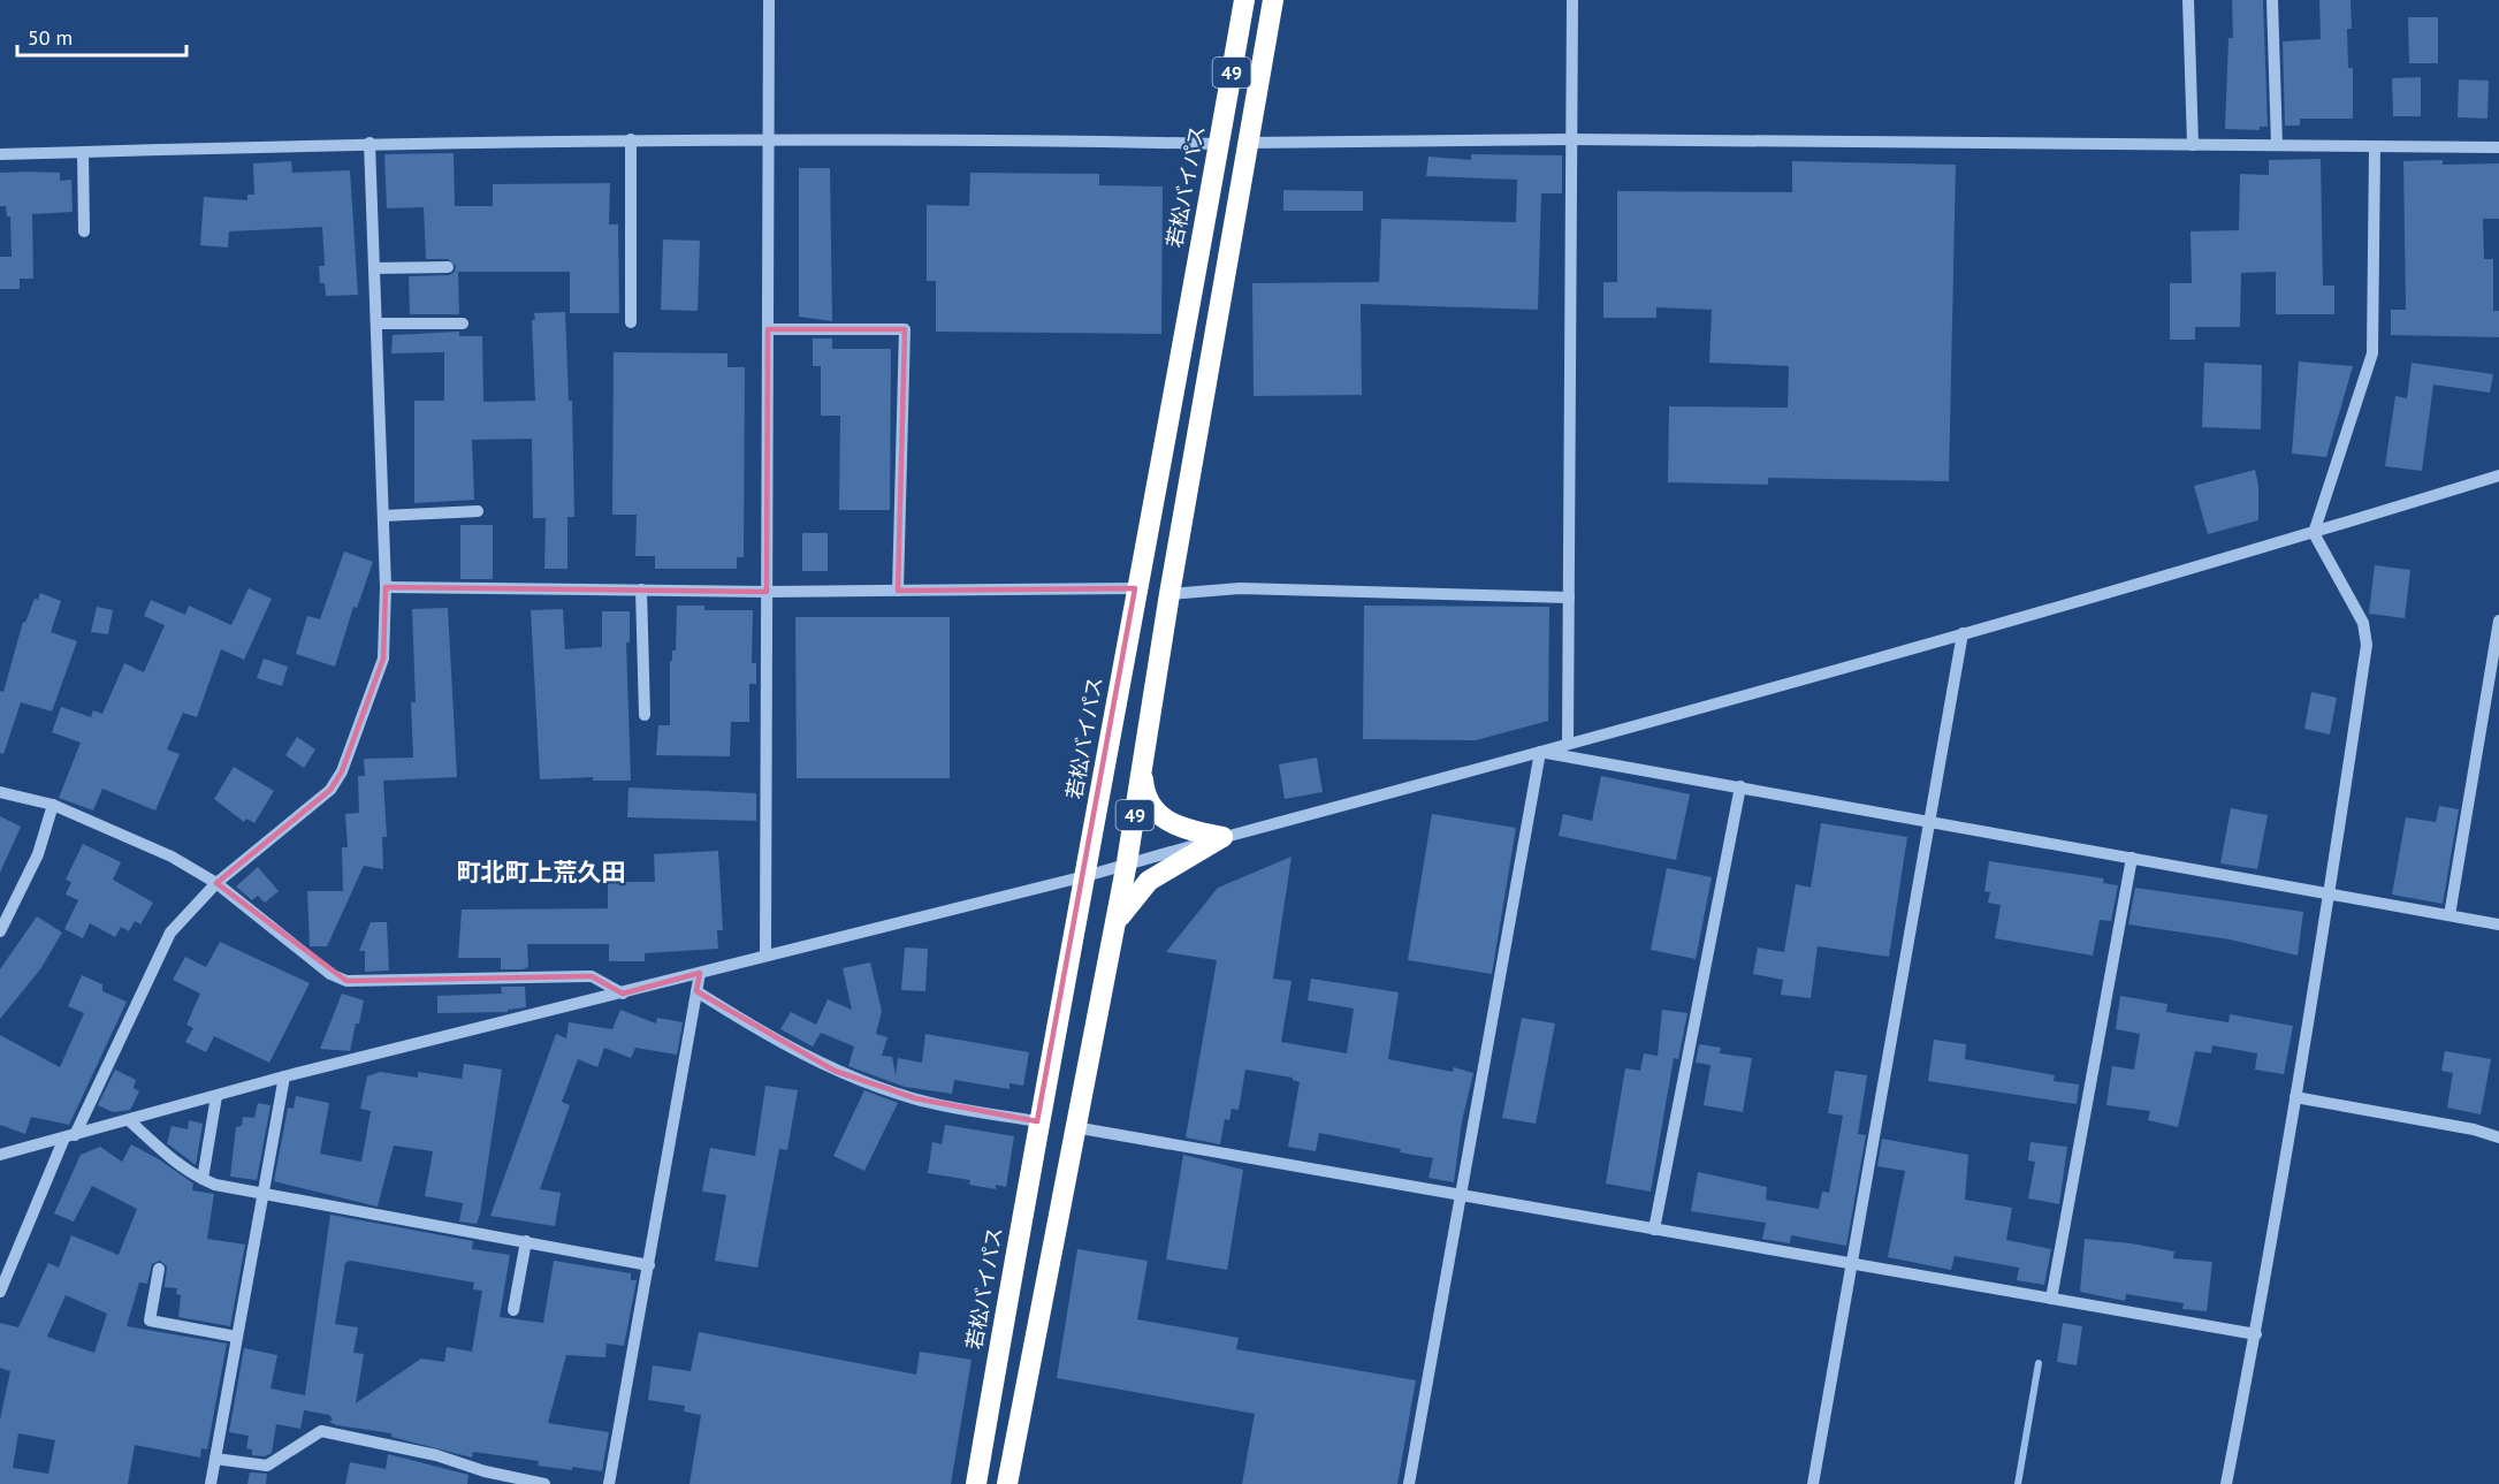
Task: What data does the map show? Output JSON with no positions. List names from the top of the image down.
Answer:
{
  "streets": {
    "highway": ["49", "若松バイパス"]
  },
  "districts": ["町北町上荒久田"],
  "scale_bar": "50 m"
}
